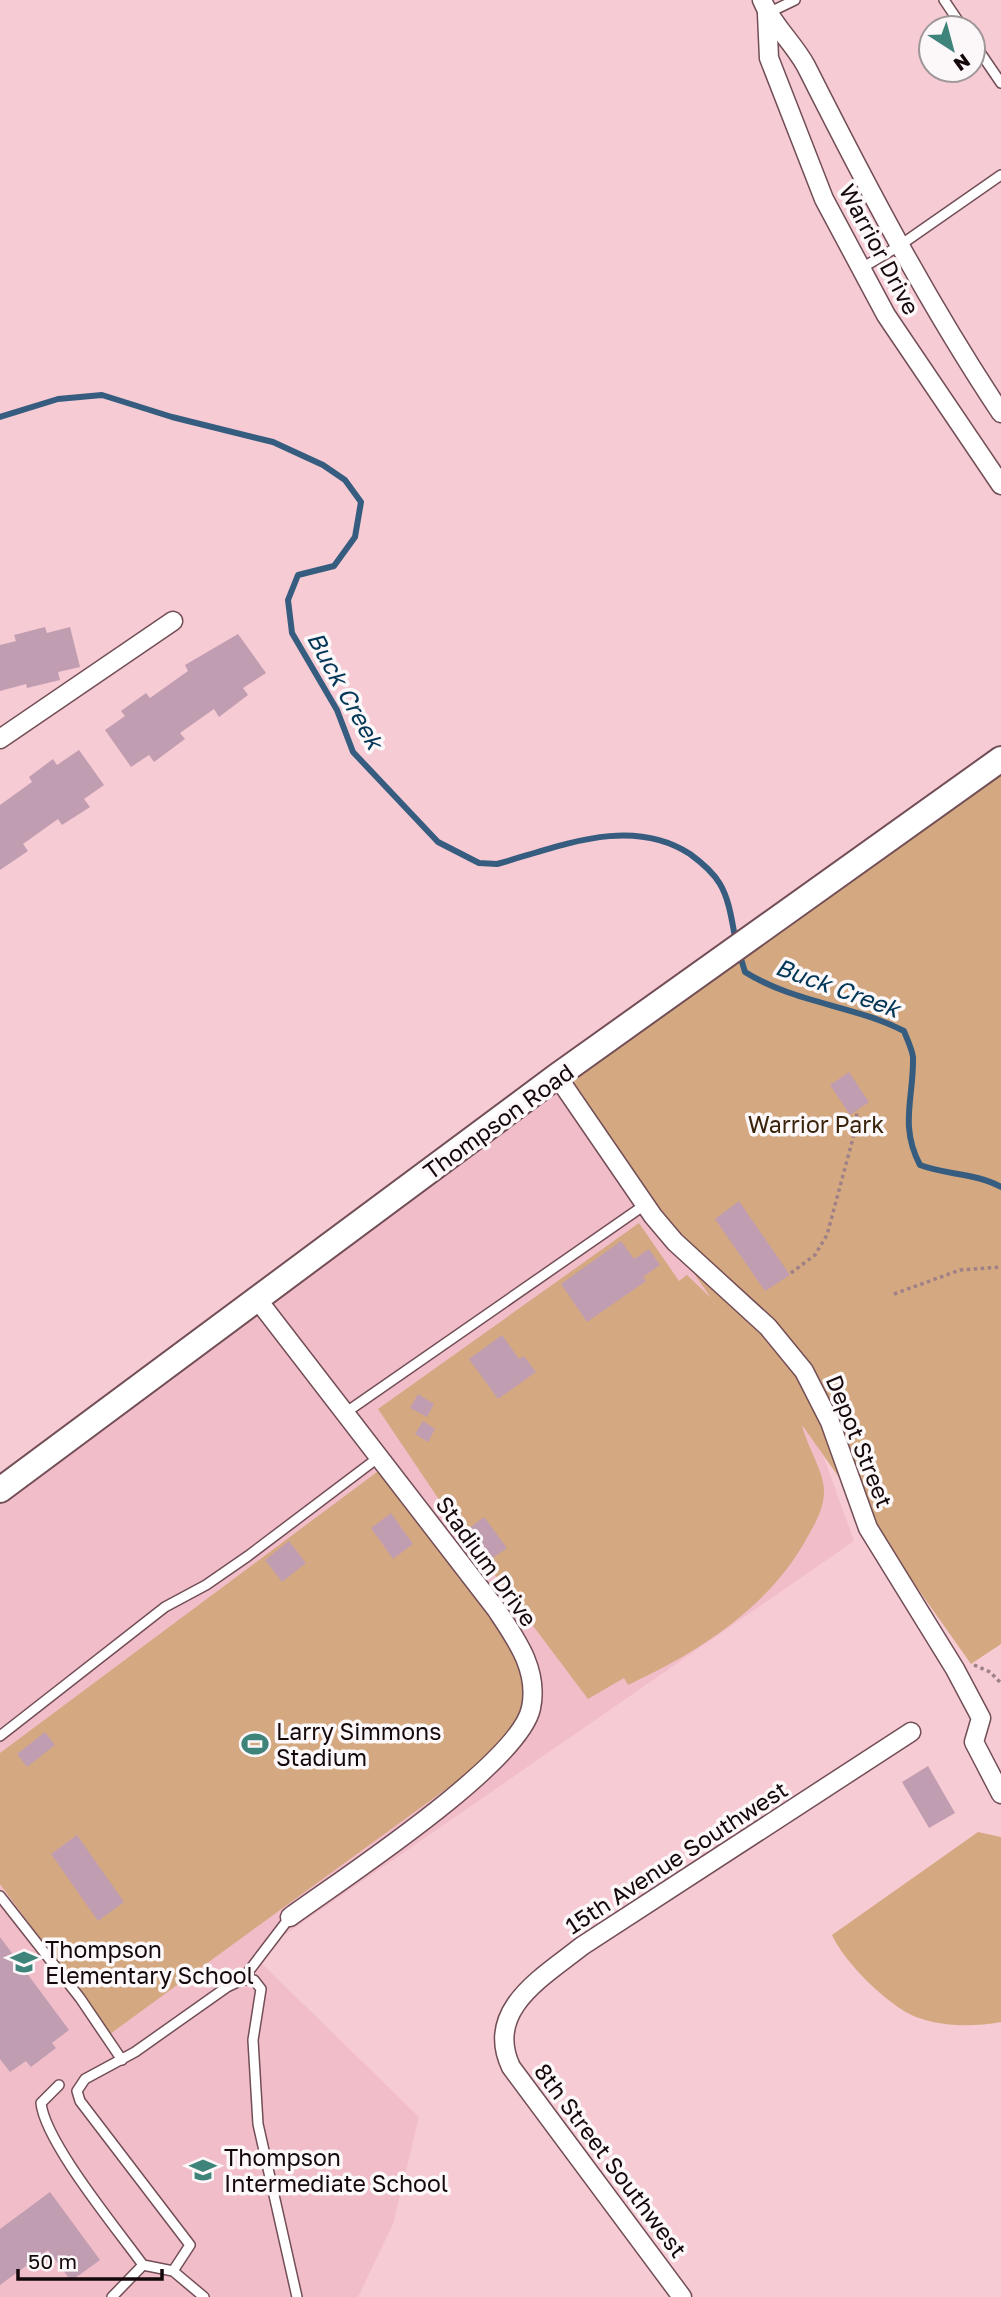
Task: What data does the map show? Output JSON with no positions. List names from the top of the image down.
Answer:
{
  "streets": {
    "street": [
      "Warrior Drive",
      "Thompson Road",
      "Depot Street",
      "Stadium Drive",
      "15th Avenue Southwest",
      "8th Street Southwest"
    ]
  },
  "crossings": [
    ["Thompson Road", "Depot Street"],
    ["Thompson Road", "Stadium Drive"],
    ["15th Avenue Southwest", "8th Street Southwest"]
  ],
  "water": ["Buck Creek"],
  "parks": ["Warrior Park"],
  "places": {
    "sports": ["Larry Simmons Stadium"],
    "school or university": ["Thompson Elementary School", "Thompson Intermediate School"]
  },
  "scale_bar": "50 m",
  "north": "bottom right"
}
